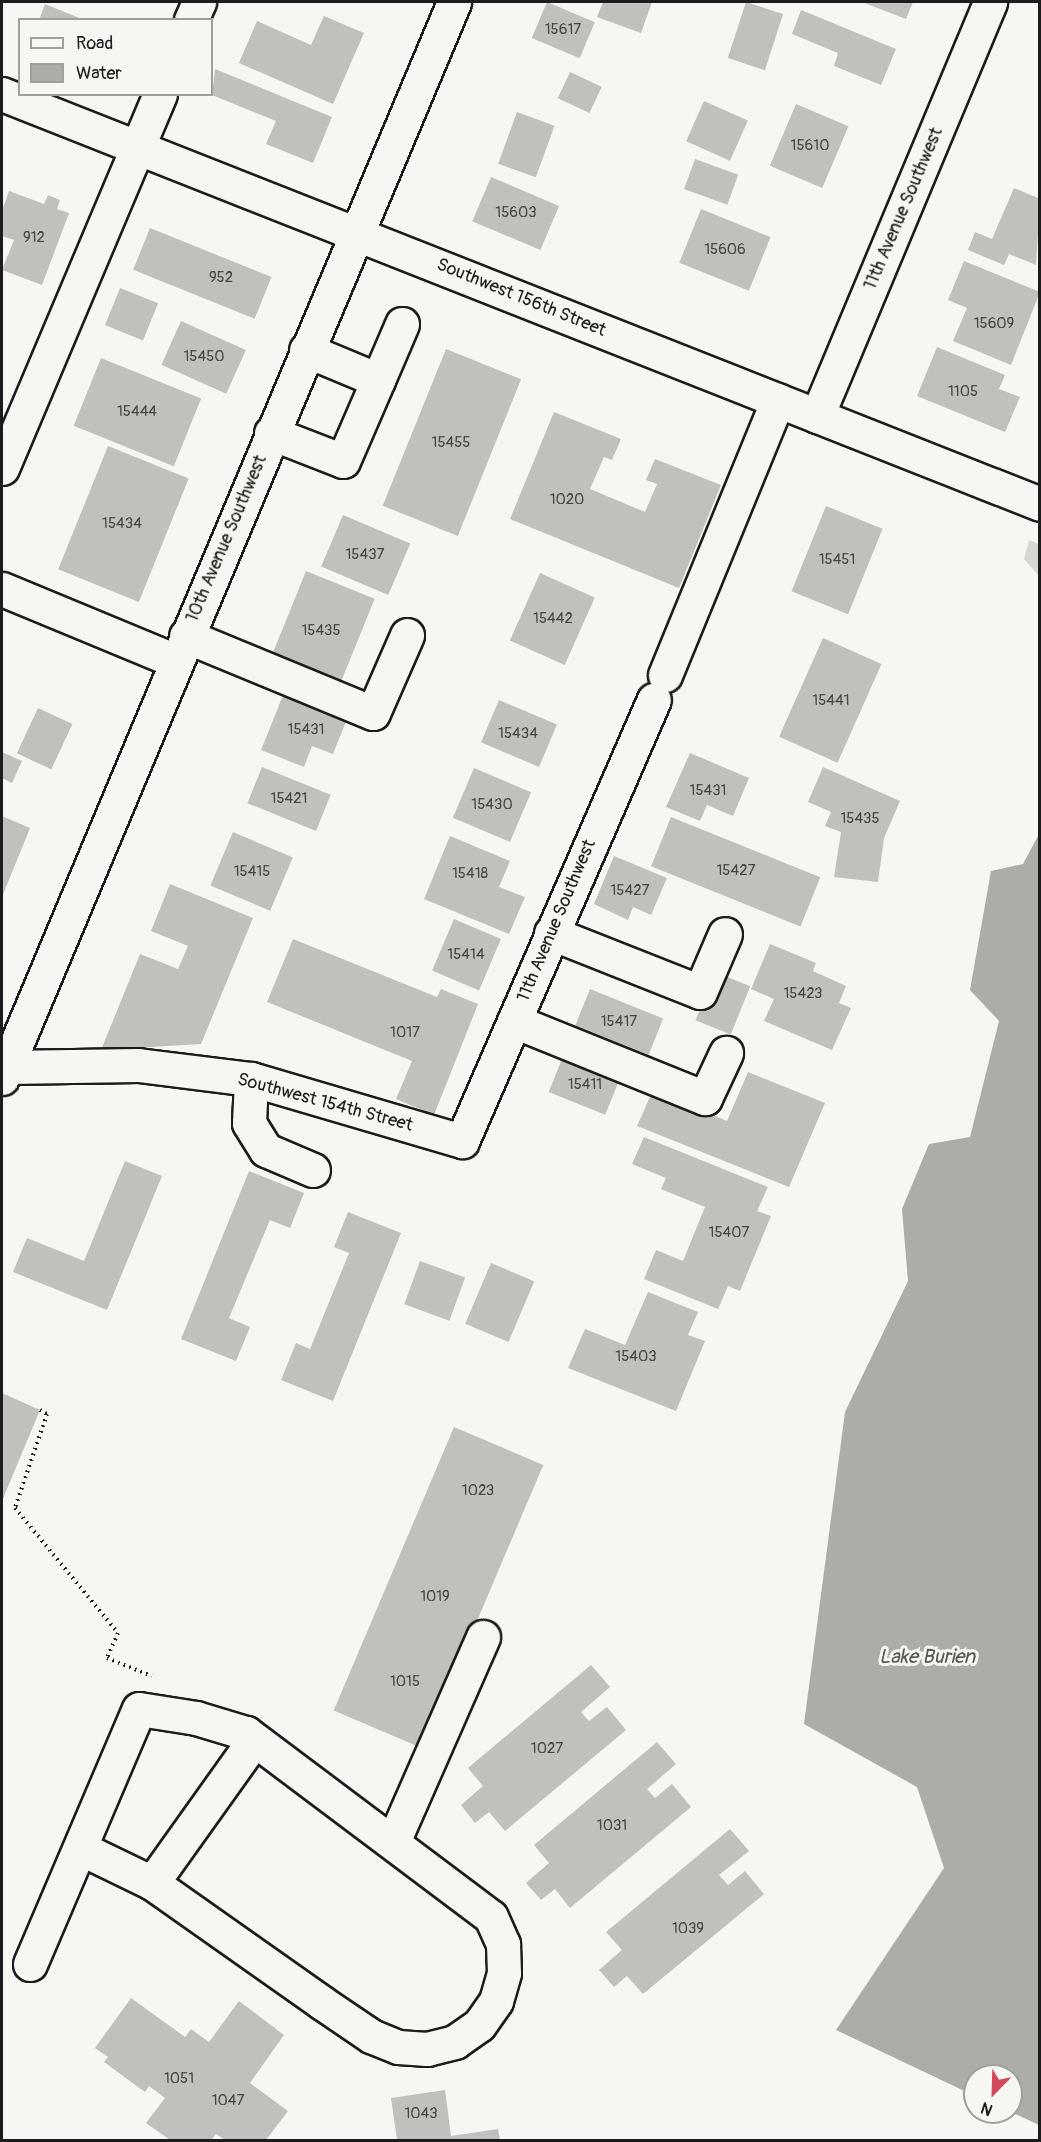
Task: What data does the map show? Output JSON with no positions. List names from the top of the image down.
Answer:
{
  "streets": {
    "street": [
      "11th Avenue Southwest",
      "Southwest 156th Street",
      "10th Avenue Southwest",
      "Southwest 154th Street"
    ]
  },
  "crossings": [
    ["11th Avenue Southwest", "Southwest 156th Street"],
    ["11th Avenue Southwest", "Southwest 154th Street"],
    ["Southwest 156th Street", "10th Avenue Southwest"],
    ["10th Avenue Southwest", "Southwest 154th Street"]
  ],
  "water": ["Lake Burien"],
  "house_numbers": [
    "15617",
    "15610",
    "15603",
    "912",
    "15606",
    "952",
    "15609",
    "15450",
    "1105",
    "15444",
    "15455",
    "1020",
    "15434",
    "15437",
    "15451",
    "15442",
    "15435",
    "15441",
    "15431",
    "15434",
    "15431",
    "15421",
    "15430",
    "15435",
    "15427",
    "15415",
    "15418",
    "15427",
    "15414",
    "15423",
    "15417",
    "1017",
    "15411",
    "15407",
    "15403",
    "1023",
    "1019",
    "1015",
    "1027",
    "1031",
    "1039",
    "1051",
    "1047",
    "1043"
  ],
  "legend": ["Road", "Water"],
  "north": "bottom left"
}
